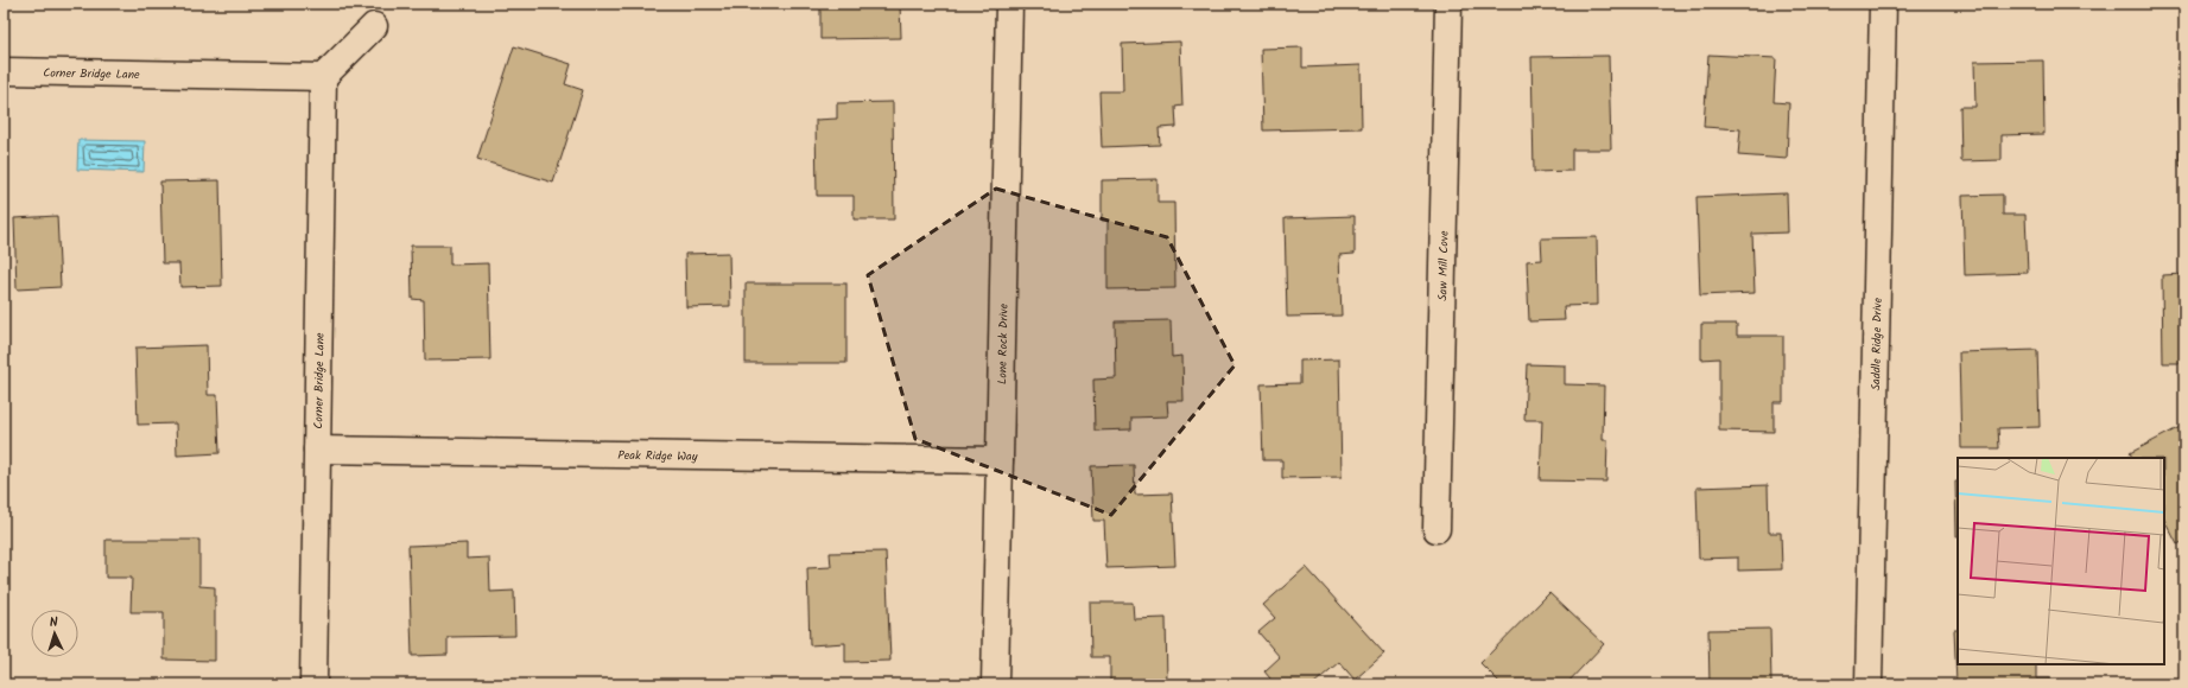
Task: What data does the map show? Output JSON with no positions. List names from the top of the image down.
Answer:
{
  "streets": {
    "street": [
      "Corner Bridge Lane",
      "Saw Mill Cove",
      "Lone Rock Drive",
      "Saddle Ridge Drive",
      "Peak Ridge Way"
    ]
  },
  "crossings": [
    ["Corner Bridge Lane", "Peak Ridge Way"],
    ["Lone Rock Drive", "Peak Ridge Way"]
  ],
  "north": "top"
}
